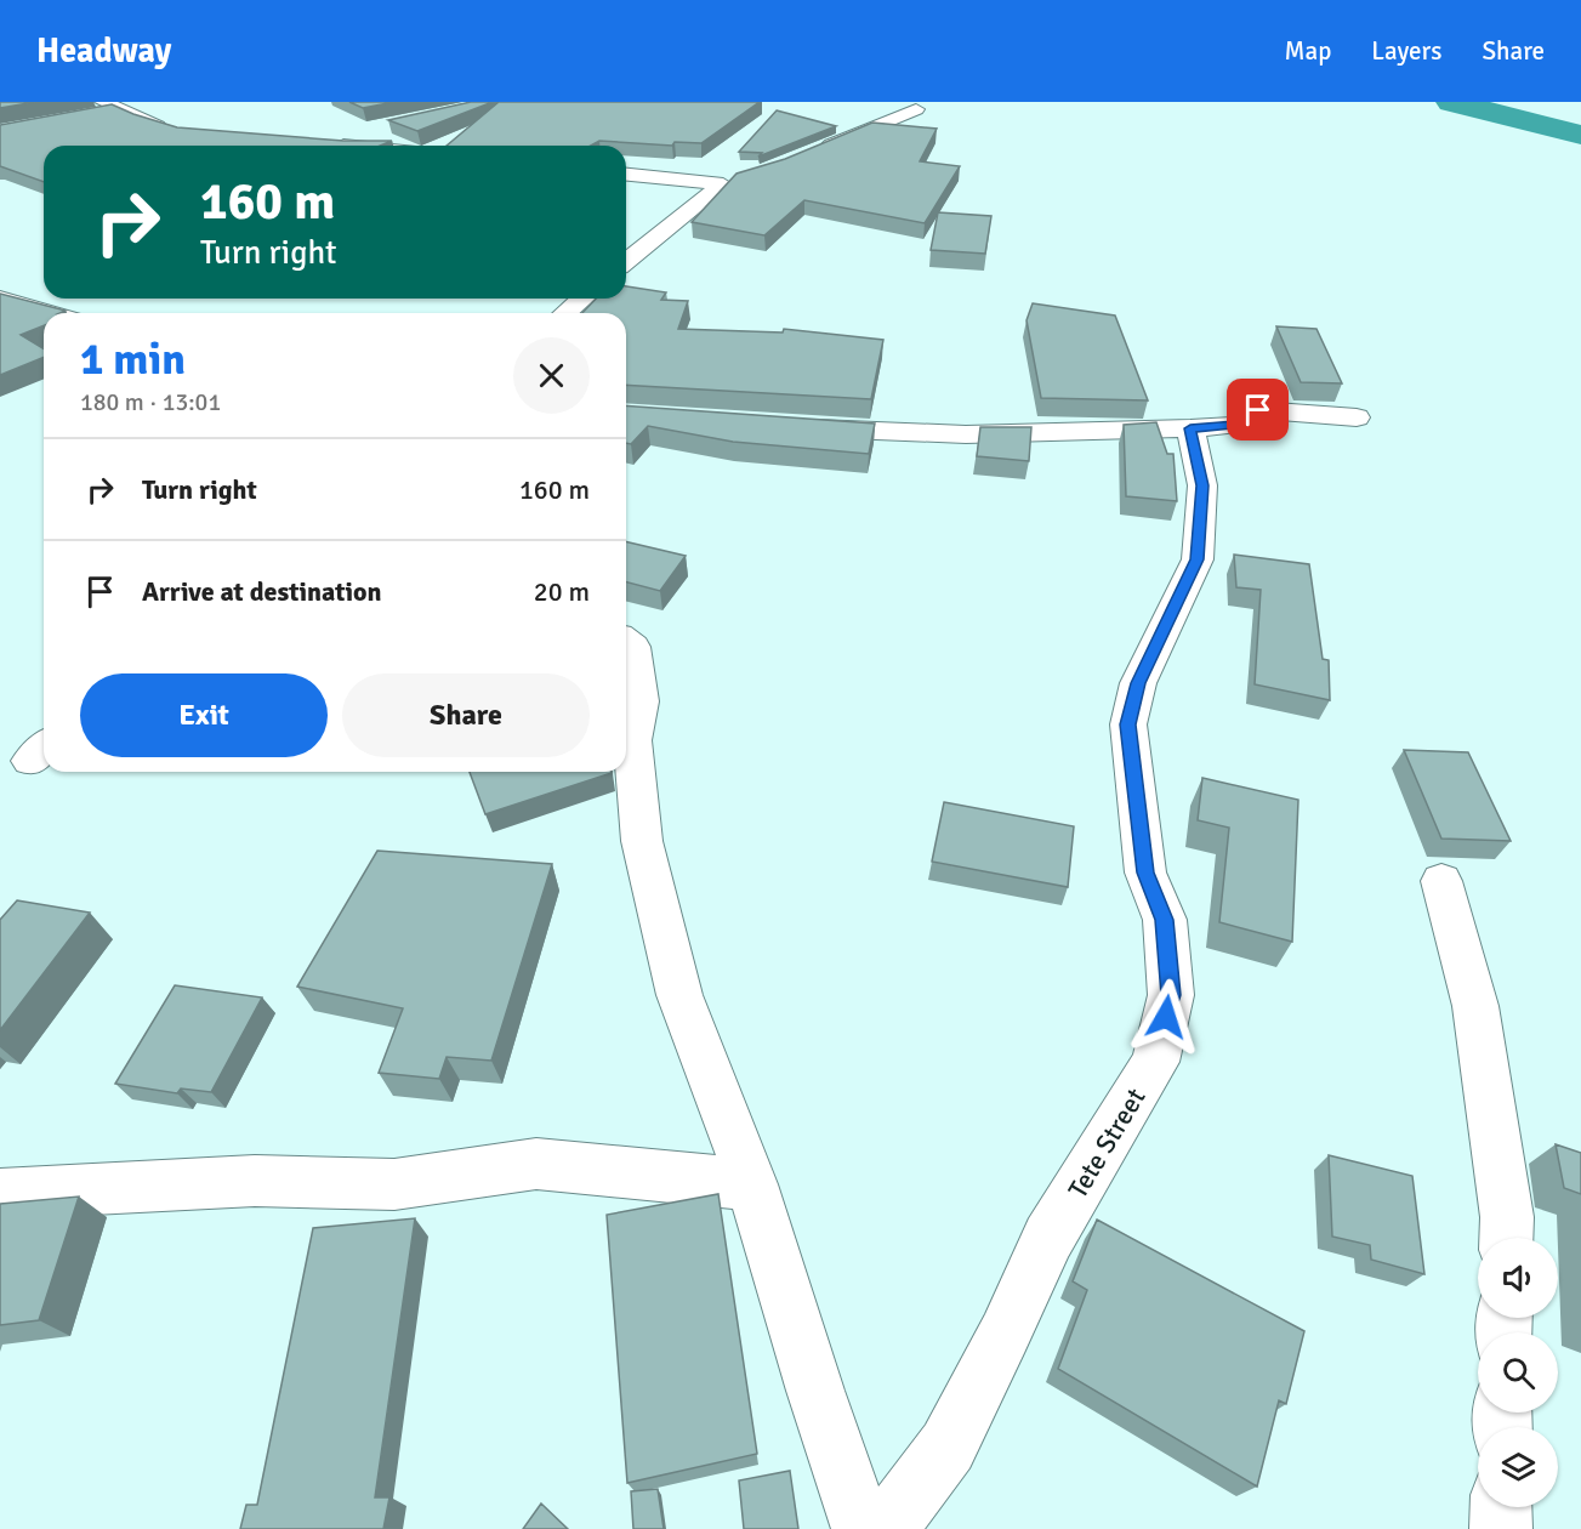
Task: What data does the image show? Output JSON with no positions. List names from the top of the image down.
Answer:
{
  "streets": {
    "street": ["Tete Street"]
  },
  "page": {
    "header": "Headway",
    "nav": ["Map", "Layers", "Share"],
    "turn": ["160 m", "Turn right"],
    "heading": ["1 min", "180 m · 13:01"],
    "list": [
      {
        "name": "Turn right",
        "value": "160 m"
      },
      {
        "name": "Arrive at destination",
        "value": "20 m"
      }
    ],
    "buttons": ["Exit", "Share"]
  }
}
